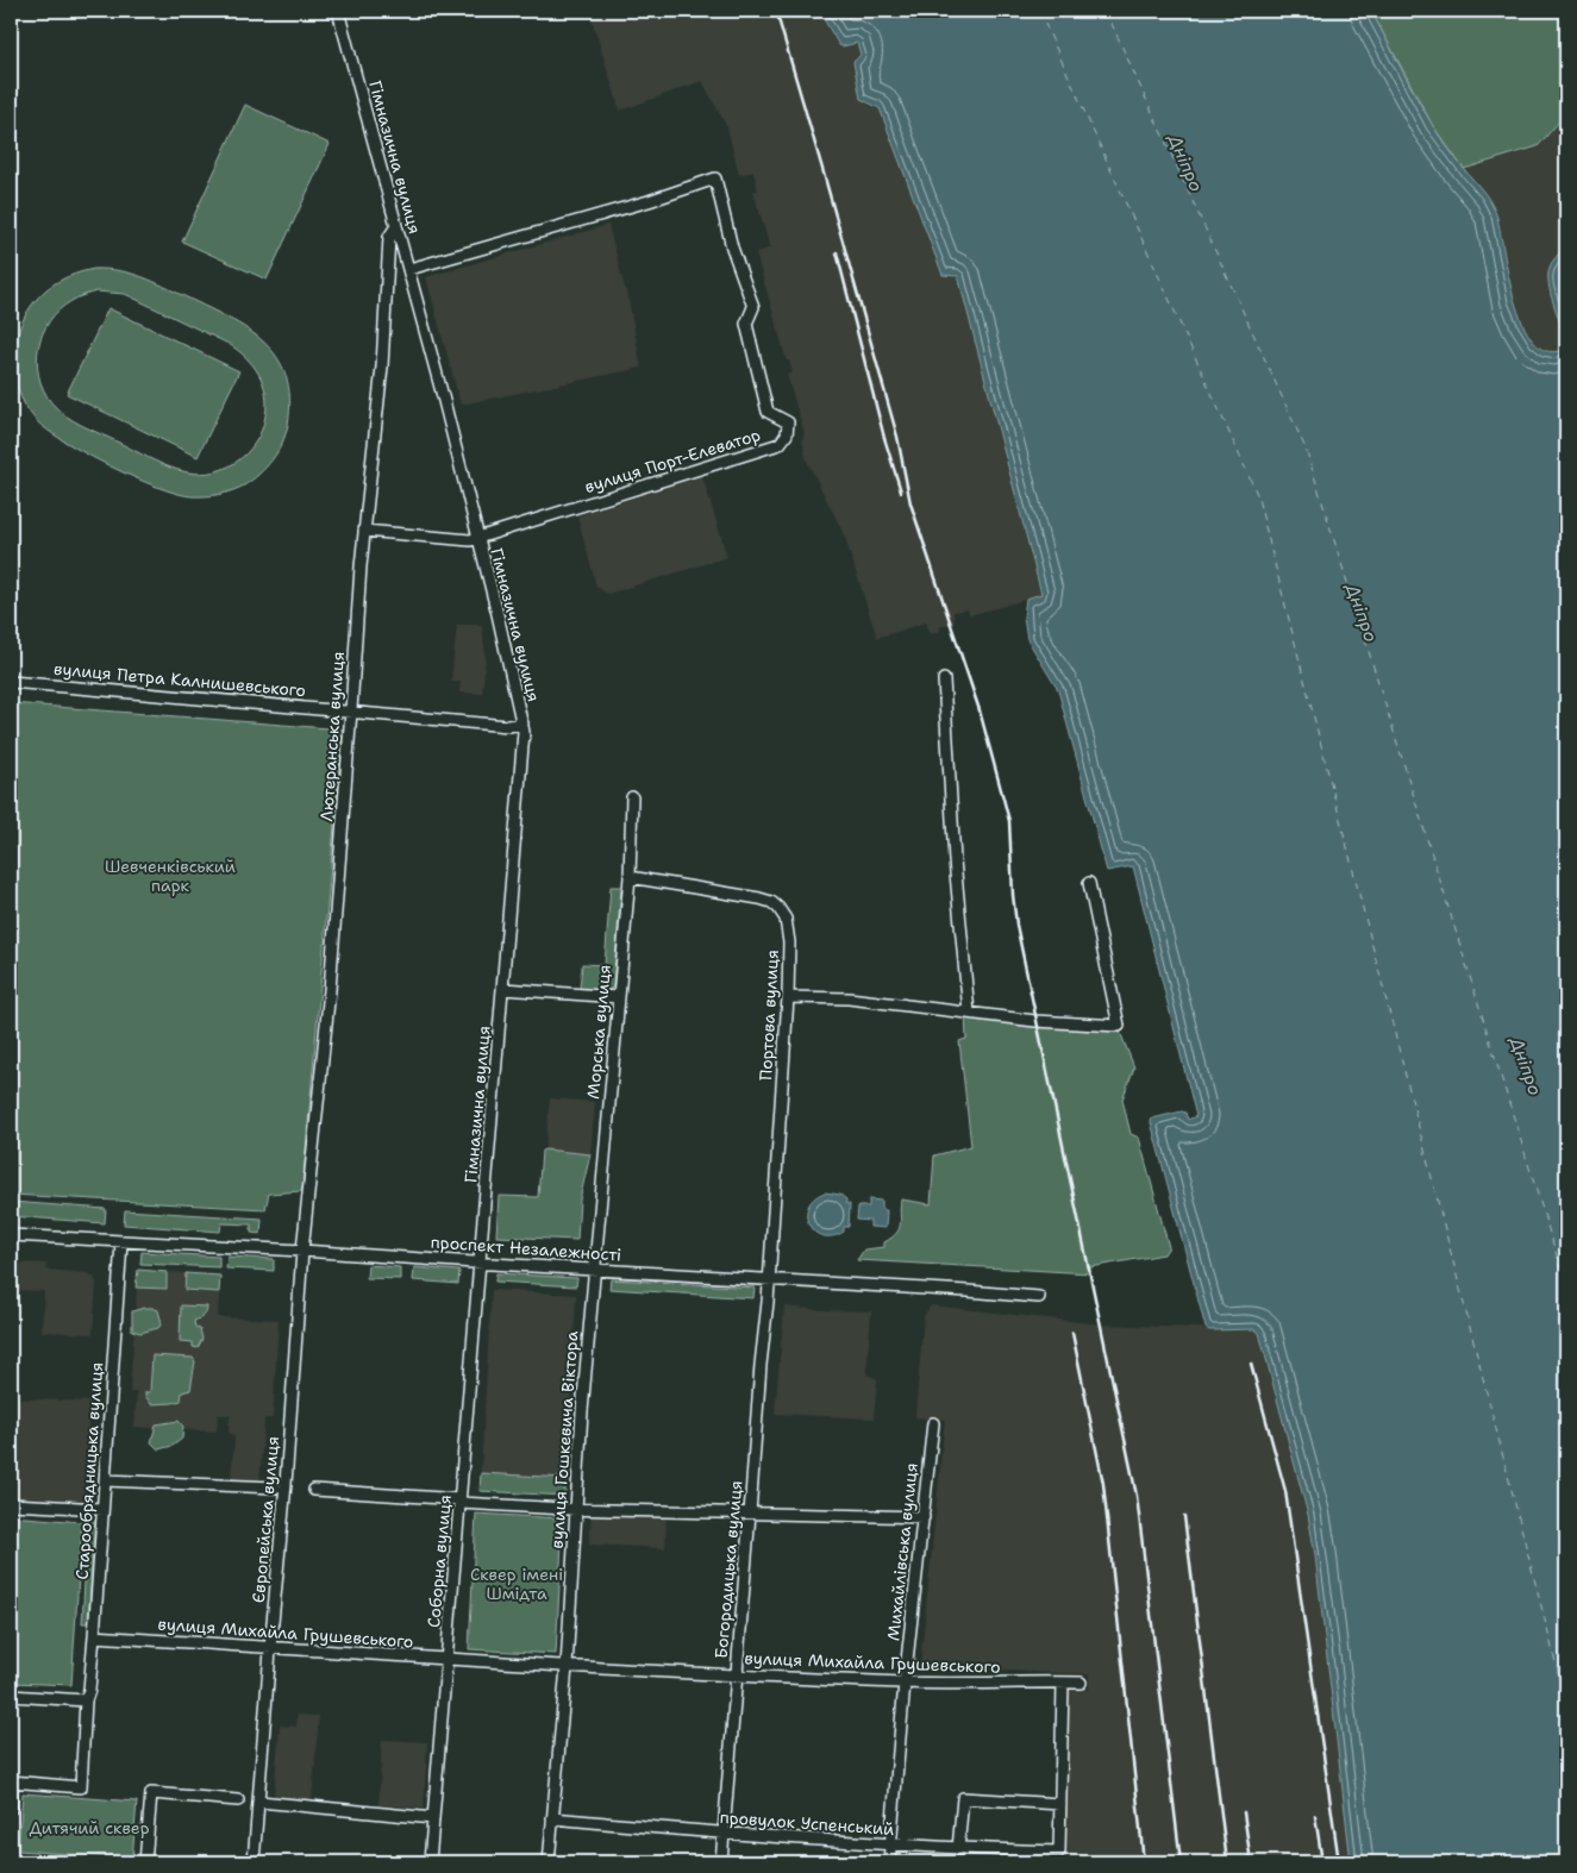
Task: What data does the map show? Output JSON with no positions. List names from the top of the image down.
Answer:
{
  "streets": {
    "street": [
      "Гімназична вулиця",
      "вулиця Порт-Елеватор",
      "вулиця Петра Калнишевського",
      "Лютеранська вулиця",
      "Портова вулиця",
      "Морська вулиця",
      "проспект Незалежності",
      "вулиця Гошкевича Віктора",
      "Старообрядницька вулиця",
      "Європейська вулиця",
      "Михайлівська вулиця",
      "Соборна вулиця",
      "Богородицька вулиця",
      "вулиця Михайла Грушевського",
      "провулок Успенський"
    ]
  },
  "crossings": [
    ["Гімназична вулиця", "вулиця Порт-Елеватор"],
    ["Гімназична вулиця", "вулиця Петра Калнишевського"],
    ["Гімназична вулиця", "Лютеранська вулиця"],
    ["Гімназична вулиця", "проспект Незалежності"],
    ["Гімназична вулиця", "Соборна вулиця"],
    ["вулиця Порт-Елеватор", "Лютеранська вулиця"],
    ["вулиця Петра Калнишевського", "Лютеранська вулиця"],
    ["Лютеранська вулиця", "проспект Незалежності"],
    ["Лютеранська вулиця", "Європейська вулиця"],
    ["Портова вулиця", "Морська вулиця"],
    ["Портова вулиця", "проспект Незалежності"],
    ["Портова вулиця", "Богородицька вулиця"],
    ["Морська вулиця", "проспект Незалежності"],
    ["Морська вулиця", "вулиця Гошкевича Віктора"],
    ["проспект Незалежності", "вулиця Гошкевича Віктора"],
    ["проспект Незалежності", "Старообрядницька вулиця"],
    ["проспект Незалежності", "Європейська вулиця"],
    ["проспект Незалежності", "Соборна вулиця"],
    ["проспект Незалежності", "Богородицька вулиця"],
    ["вулиця Гошкевича Віктора", "вулиця Михайла Грушевського"],
    ["вулиця Гошкевича Віктора", "провулок Успенський"],
    ["Старообрядницька вулиця", "вулиця Михайла Грушевського"],
    ["Європейська вулиця", "вулиця Михайла Грушевського"],
    ["Михайлівська вулиця", "вулиця Михайла Грушевського"],
    ["Михайлівська вулиця", "провулок Успенський"],
    ["Соборна вулиця", "вулиця Михайла Грушевського"],
    ["Богородицька вулиця", "вулиця Михайла Грушевського"],
    ["Богородицька вулиця", "провулок Успенський"]
  ],
  "water": ["Дніпро"],
  "parks": ["Шевченківський парк", "Сквер імені Шмідта", "Дитячий сквер"]
}
